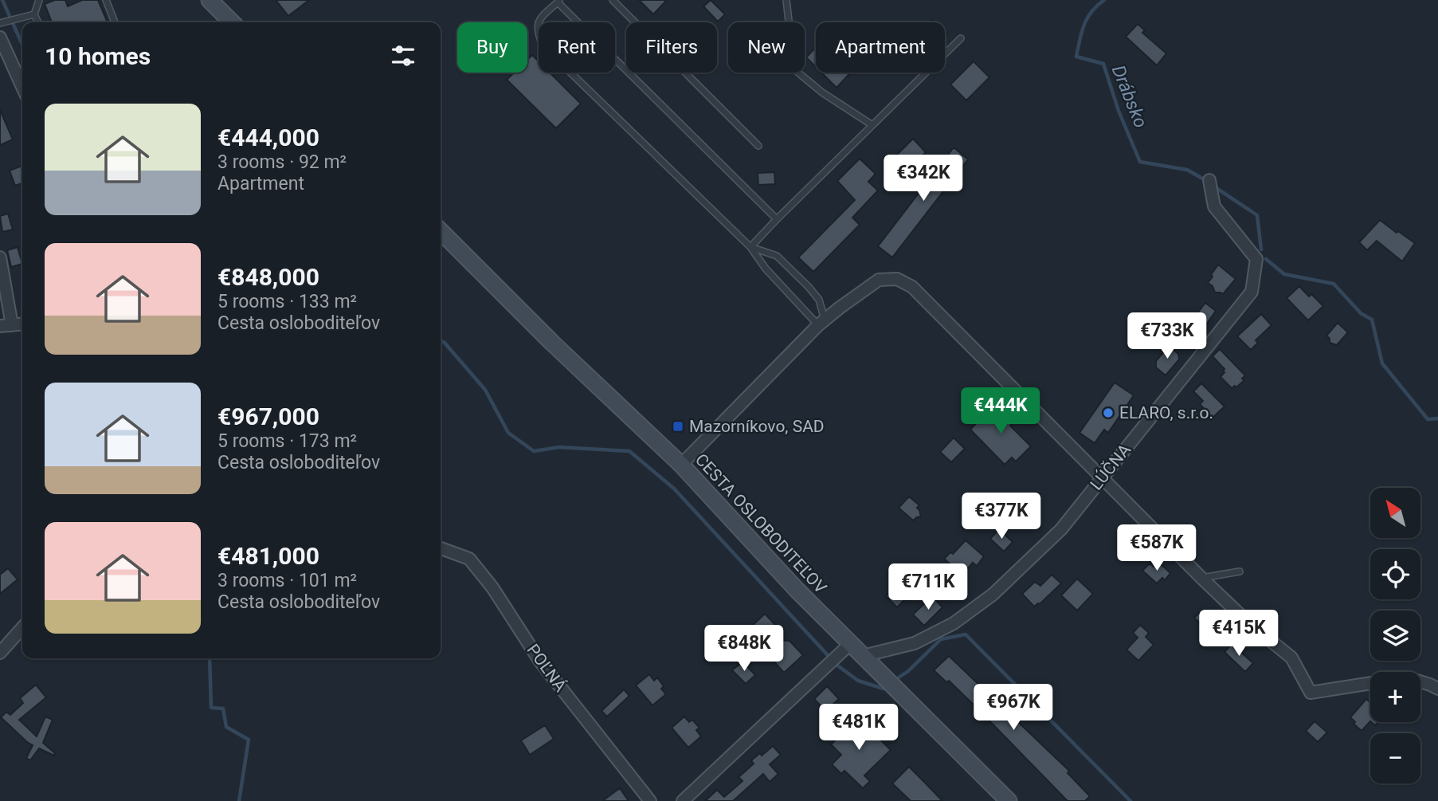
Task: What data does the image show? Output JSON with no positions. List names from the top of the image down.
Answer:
{
  "streets": {
    "main road": ["CESTA OSLOBODITEĽOV"],
    "street": ["LÚČNA", "POĽNÁ"]
  },
  "crossings": [
    ["LÚČNA", "CESTA OSLOBODITEĽOV"]
  ],
  "water": ["Drábsko"],
  "places": {
    "other": ["ELARO, s.r.o."],
    "transit": ["Mazorníkovo, SAD"]
  },
  "north": "top left",
  "page": {
    "chip": [
      "Buy",
      "Rent",
      "Filters",
      "New",
      "Apartment"
    ],
    "heading": "10 homes",
    "list": [
      {
        "name": "€444,000",
        "note": "3 rooms · 92 m² · Apartment"
      },
      {
        "name": "€848,000",
        "note": "5 rooms · 133 m² · Cesta osloboditeľov"
      },
      {
        "name": "€967,000",
        "note": "5 rooms · 173 m² · Cesta osloboditeľov"
      },
      {
        "name": "€481,000",
        "note": "3 rooms · 101 m² · Cesta osloboditeľov"
      }
    ],
    "price": [
      "€342K",
      "€733K",
      "€444K",
      "€377K",
      "€587K",
      "€711K",
      "€415K",
      "€848K",
      "€967K",
      "€481K"
    ],
    "map_buttons": ["+", "−"]
  }
}
